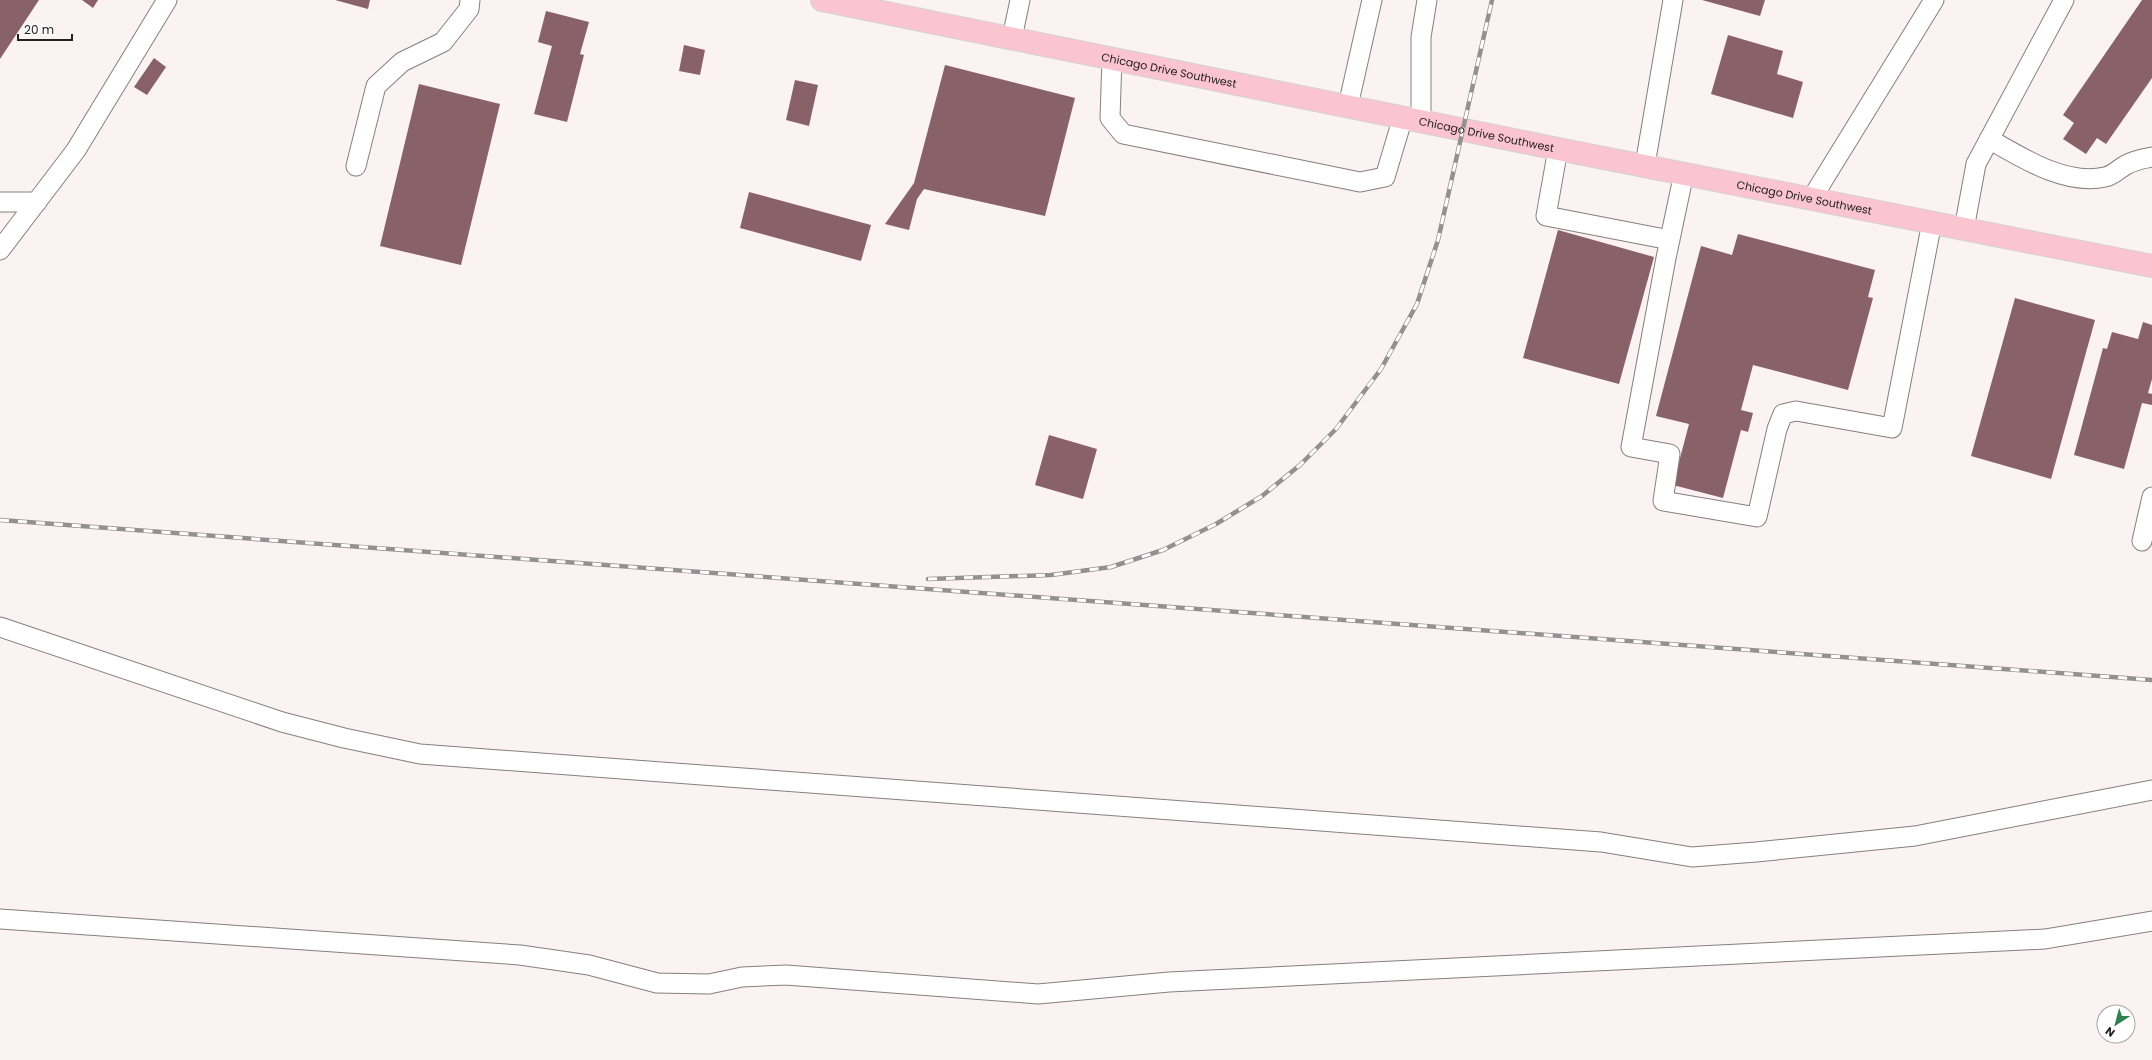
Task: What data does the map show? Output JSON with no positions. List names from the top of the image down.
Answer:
{
  "streets": {
    "main road": ["Chicago Drive Southwest"]
  },
  "scale_bar": "20 m",
  "north": "bottom left"
}
